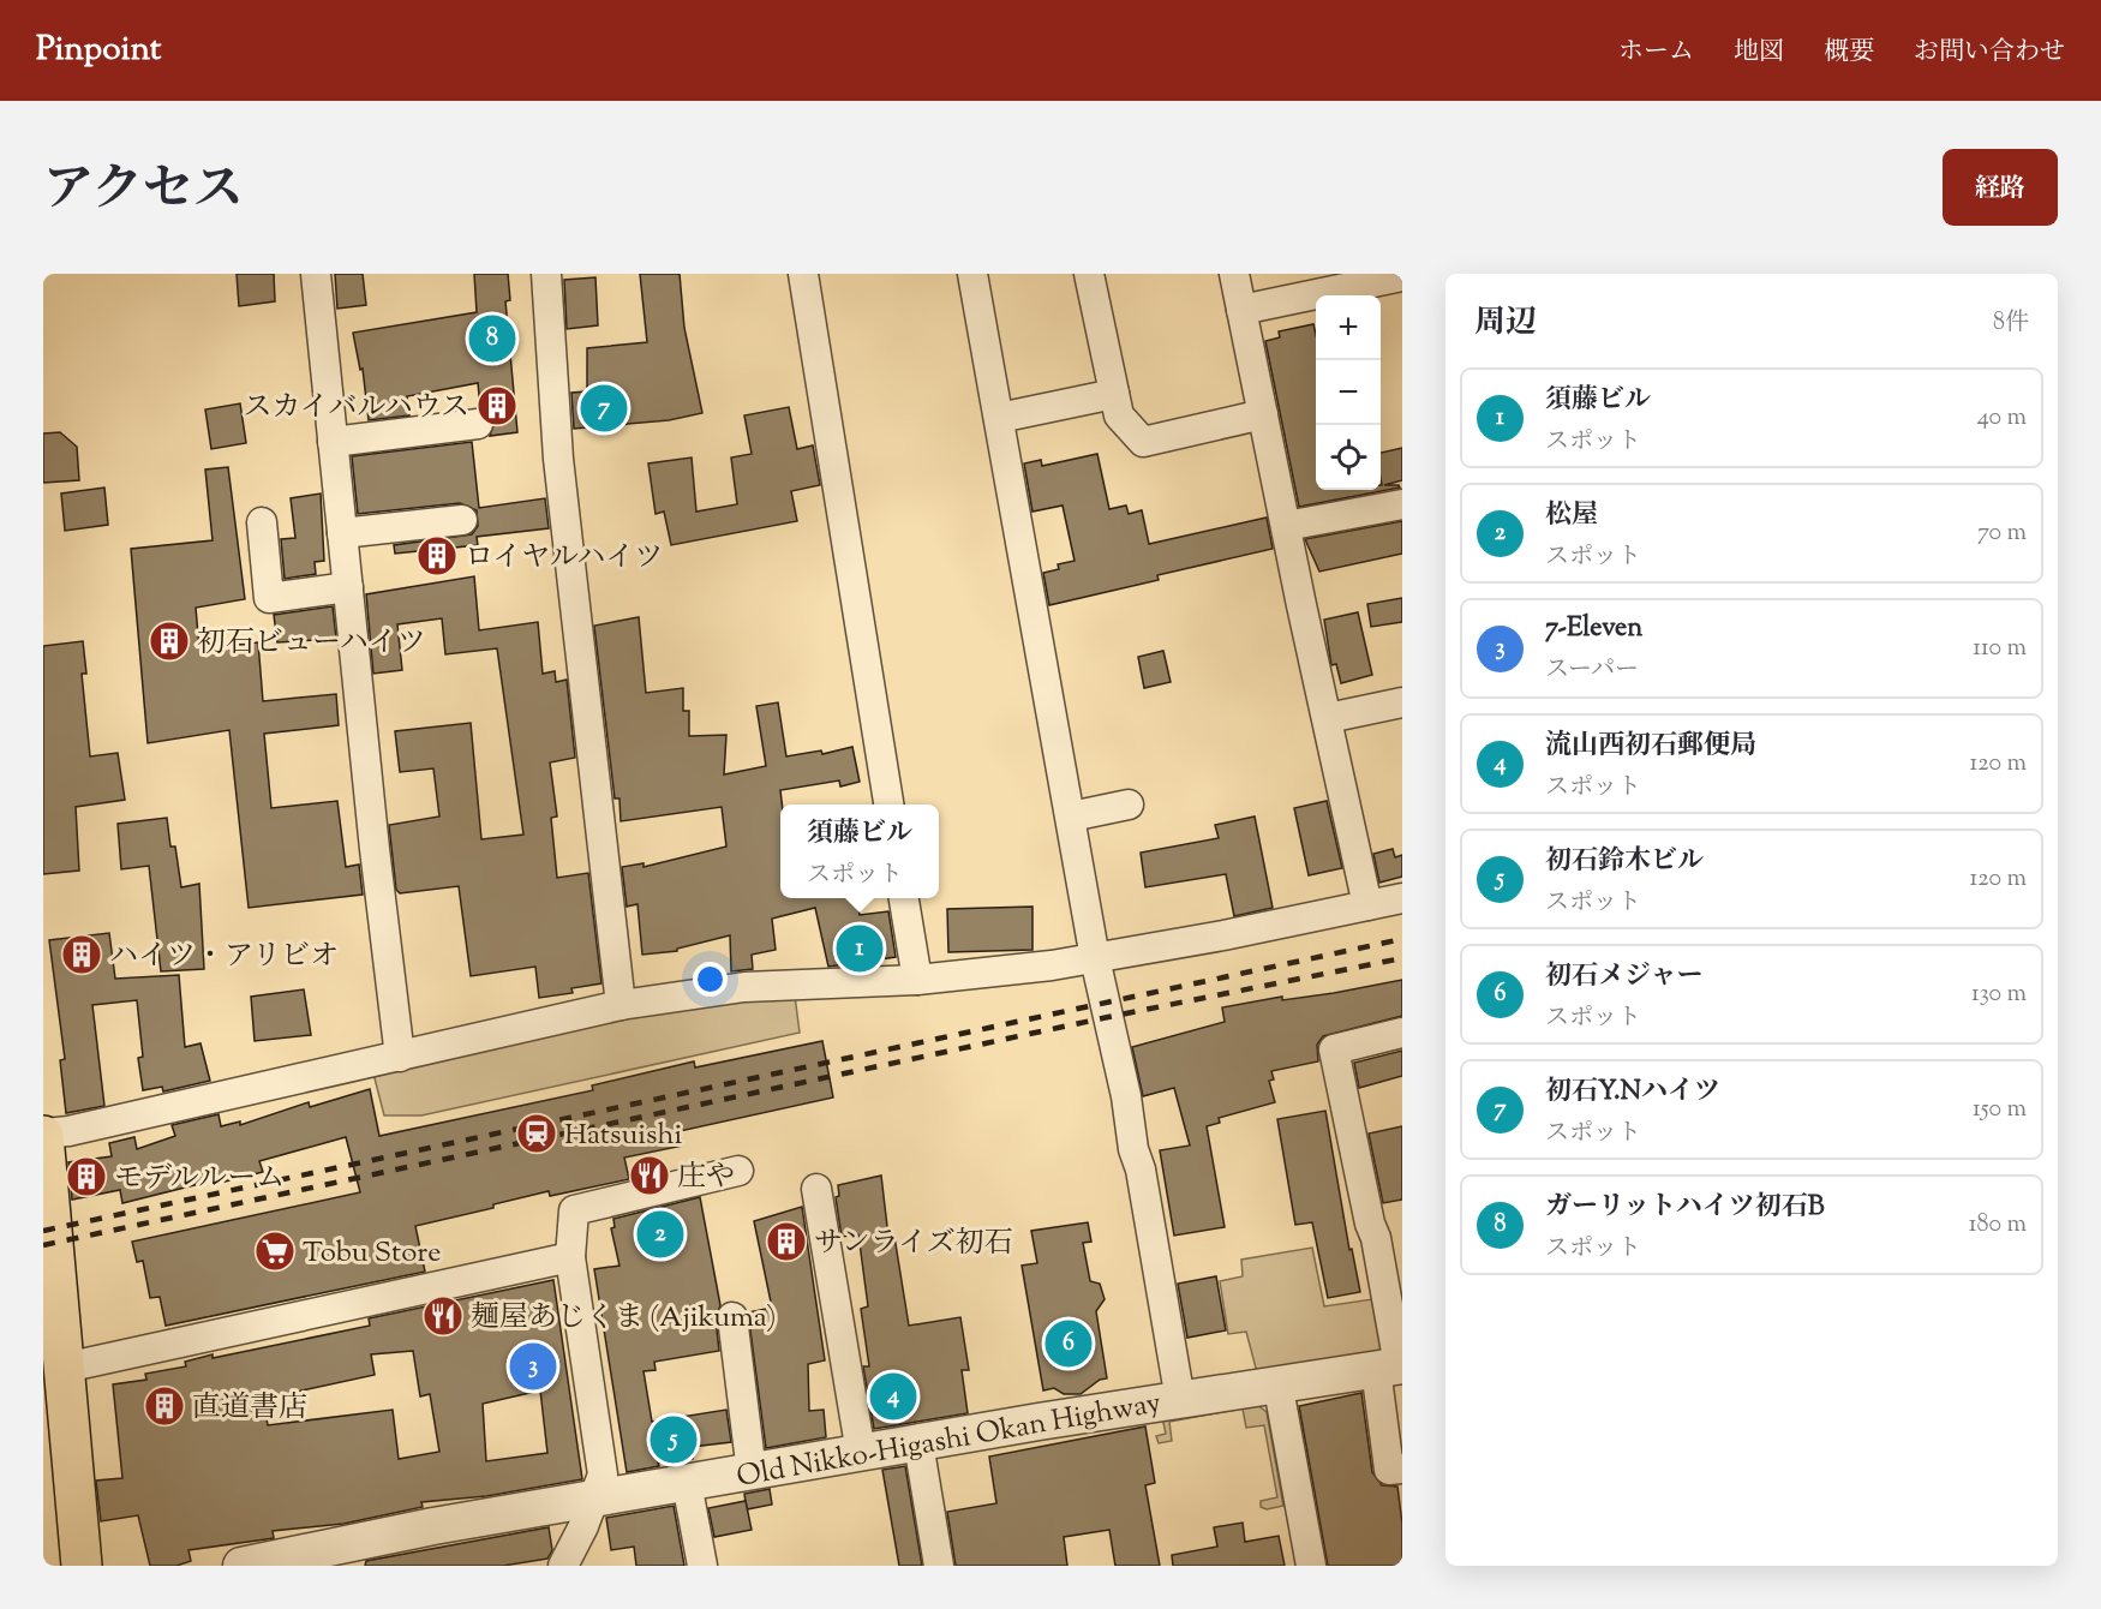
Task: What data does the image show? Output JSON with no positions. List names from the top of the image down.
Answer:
{
  "streets": {
    "street": ["Old Nikko-Higashi Okan Highway"]
  },
  "places": {
    "building": [
      "スカイバルハウス",
      "ロイヤルハイツ",
      "初石ビューハイツ",
      "ハイツ・アリビオ",
      "モデルルーム",
      "サンライズ初石",
      "直道書店"
    ],
    "station": ["Hatsuishi"],
    "restaurant": ["庄や", "麺屋あじくま (Ajikuma)"],
    "supermarket": ["Tobu Store"]
  },
  "page": {
    "header": "Pinpoint",
    "nav": [
      "ホーム",
      "地図",
      "概要",
      "お問い合わせ"
    ],
    "title": "アクセス",
    "buttons": "経路",
    "heading": ["周辺", "8件"],
    "map_buttons": ["+", "−"],
    "pins": [
      "8",
      "7",
      "1",
      "2",
      "6",
      "3",
      "4",
      "5"
    ],
    "list": [
      {
        "mark": "1",
        "name": "須藤ビル",
        "note": "スポット",
        "value": "40 m"
      },
      {
        "mark": "2",
        "name": "松屋",
        "note": "スポット",
        "value": "70 m"
      },
      {
        "mark": "3",
        "name": "7-Eleven",
        "note": "スーパー",
        "value": "110 m"
      },
      {
        "mark": "4",
        "name": "流山西初石郵便局",
        "note": "スポット",
        "value": "120 m"
      },
      {
        "mark": "5",
        "name": "初石鈴木ビル",
        "note": "スポット",
        "value": "120 m"
      },
      {
        "mark": "6",
        "name": "初石メジャー",
        "note": "スポット",
        "value": "130 m"
      },
      {
        "mark": "7",
        "name": "初石Y.Nハイツ",
        "note": "スポット",
        "value": "150 m"
      },
      {
        "mark": "8",
        "name": "ガーリットハイツ初石B",
        "note": "スポット",
        "value": "180 m"
      }
    ],
    "popup": ["須藤ビル", "スポット"]
  }
}
